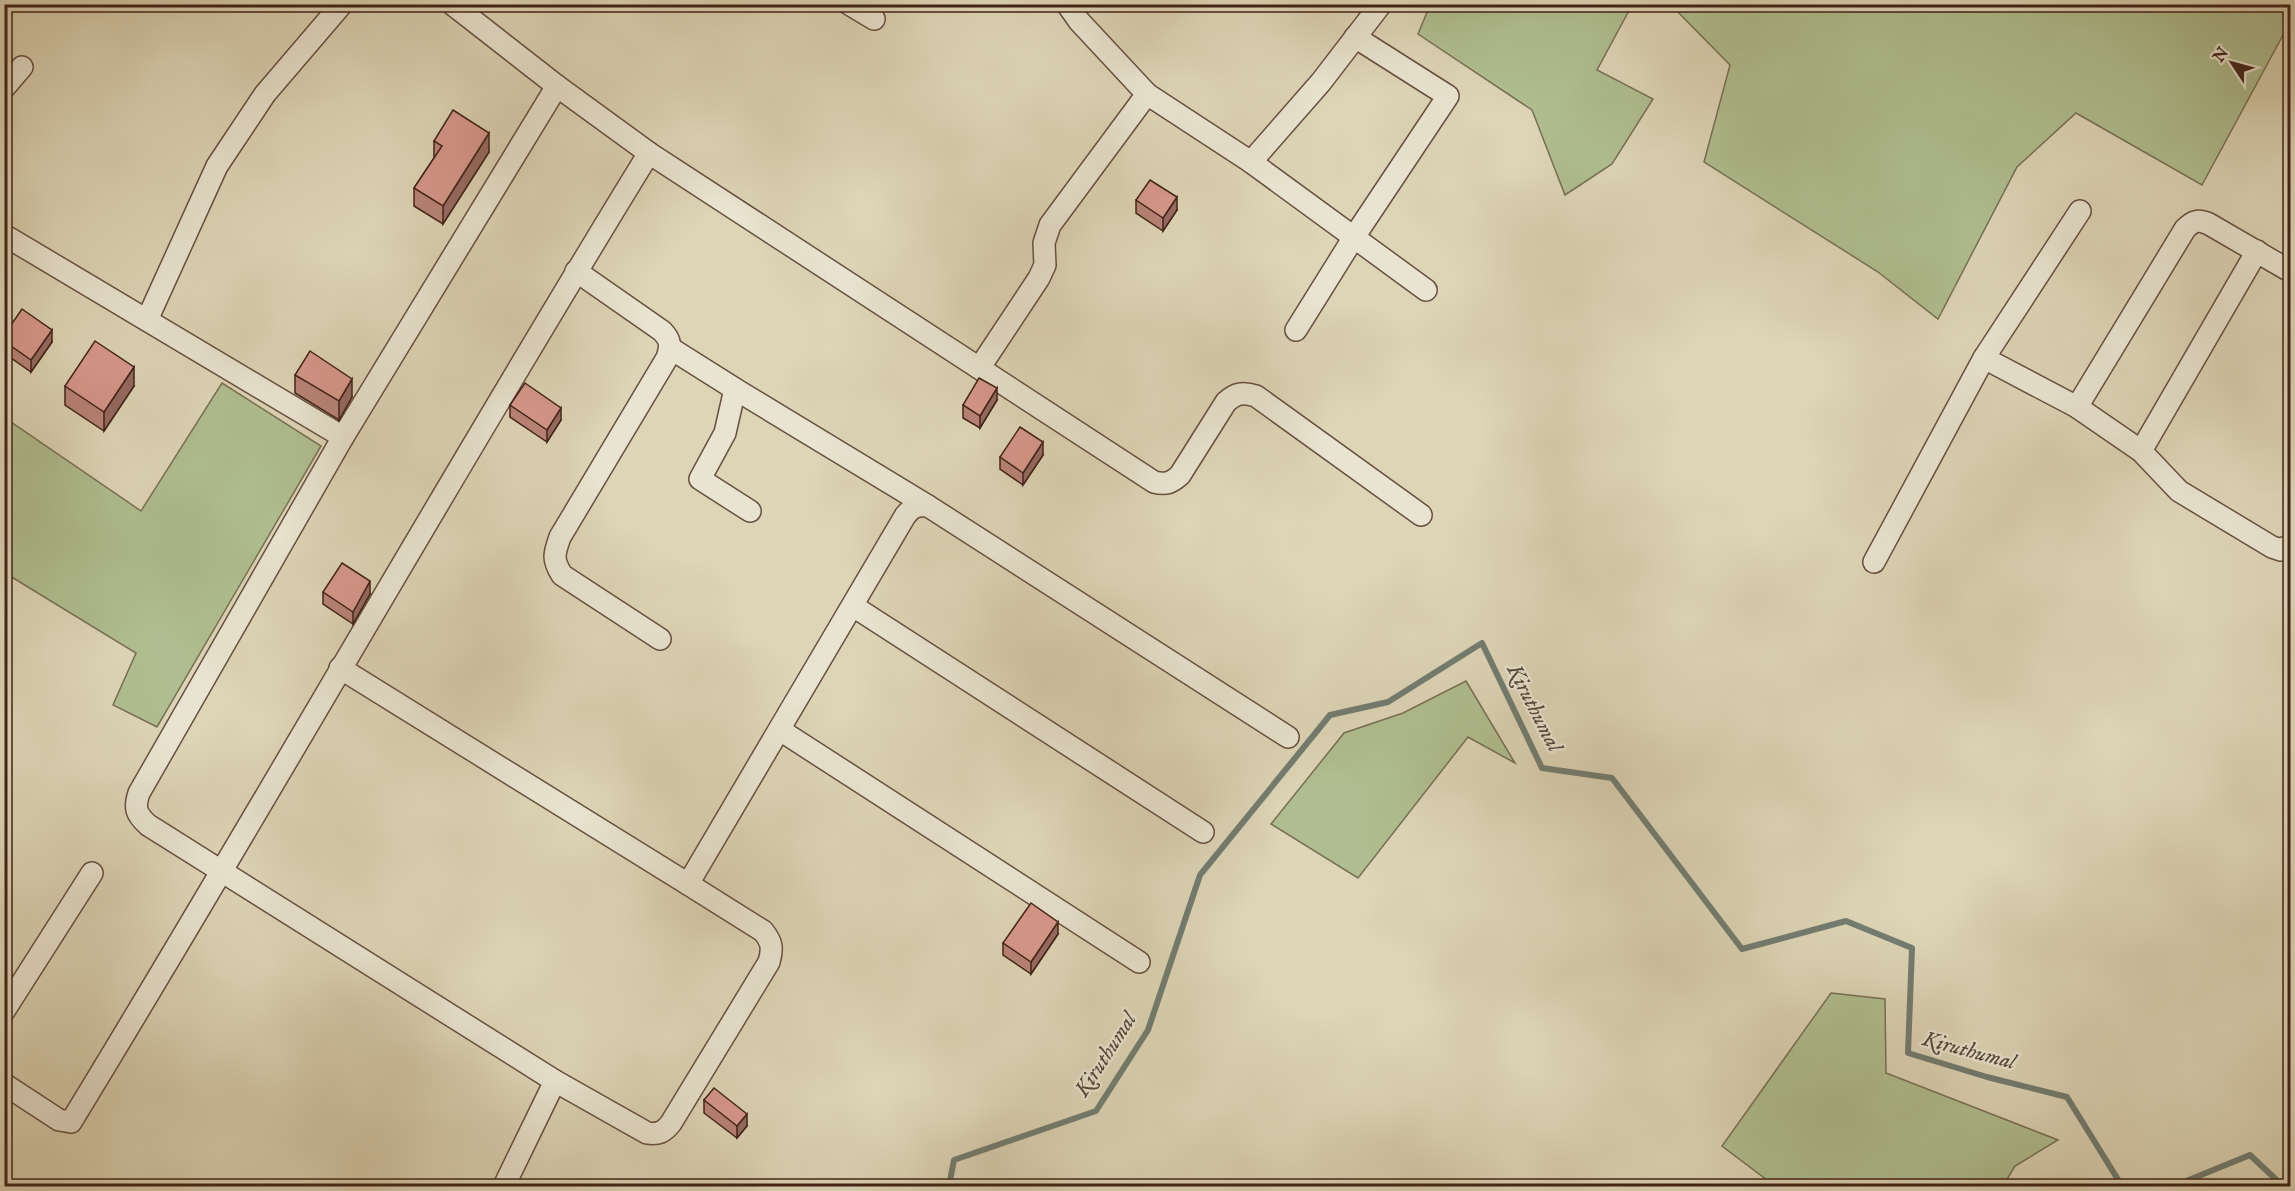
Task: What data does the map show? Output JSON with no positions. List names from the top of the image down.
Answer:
{
  "water": ["Kiruthumal"],
  "north": "top left"
}
